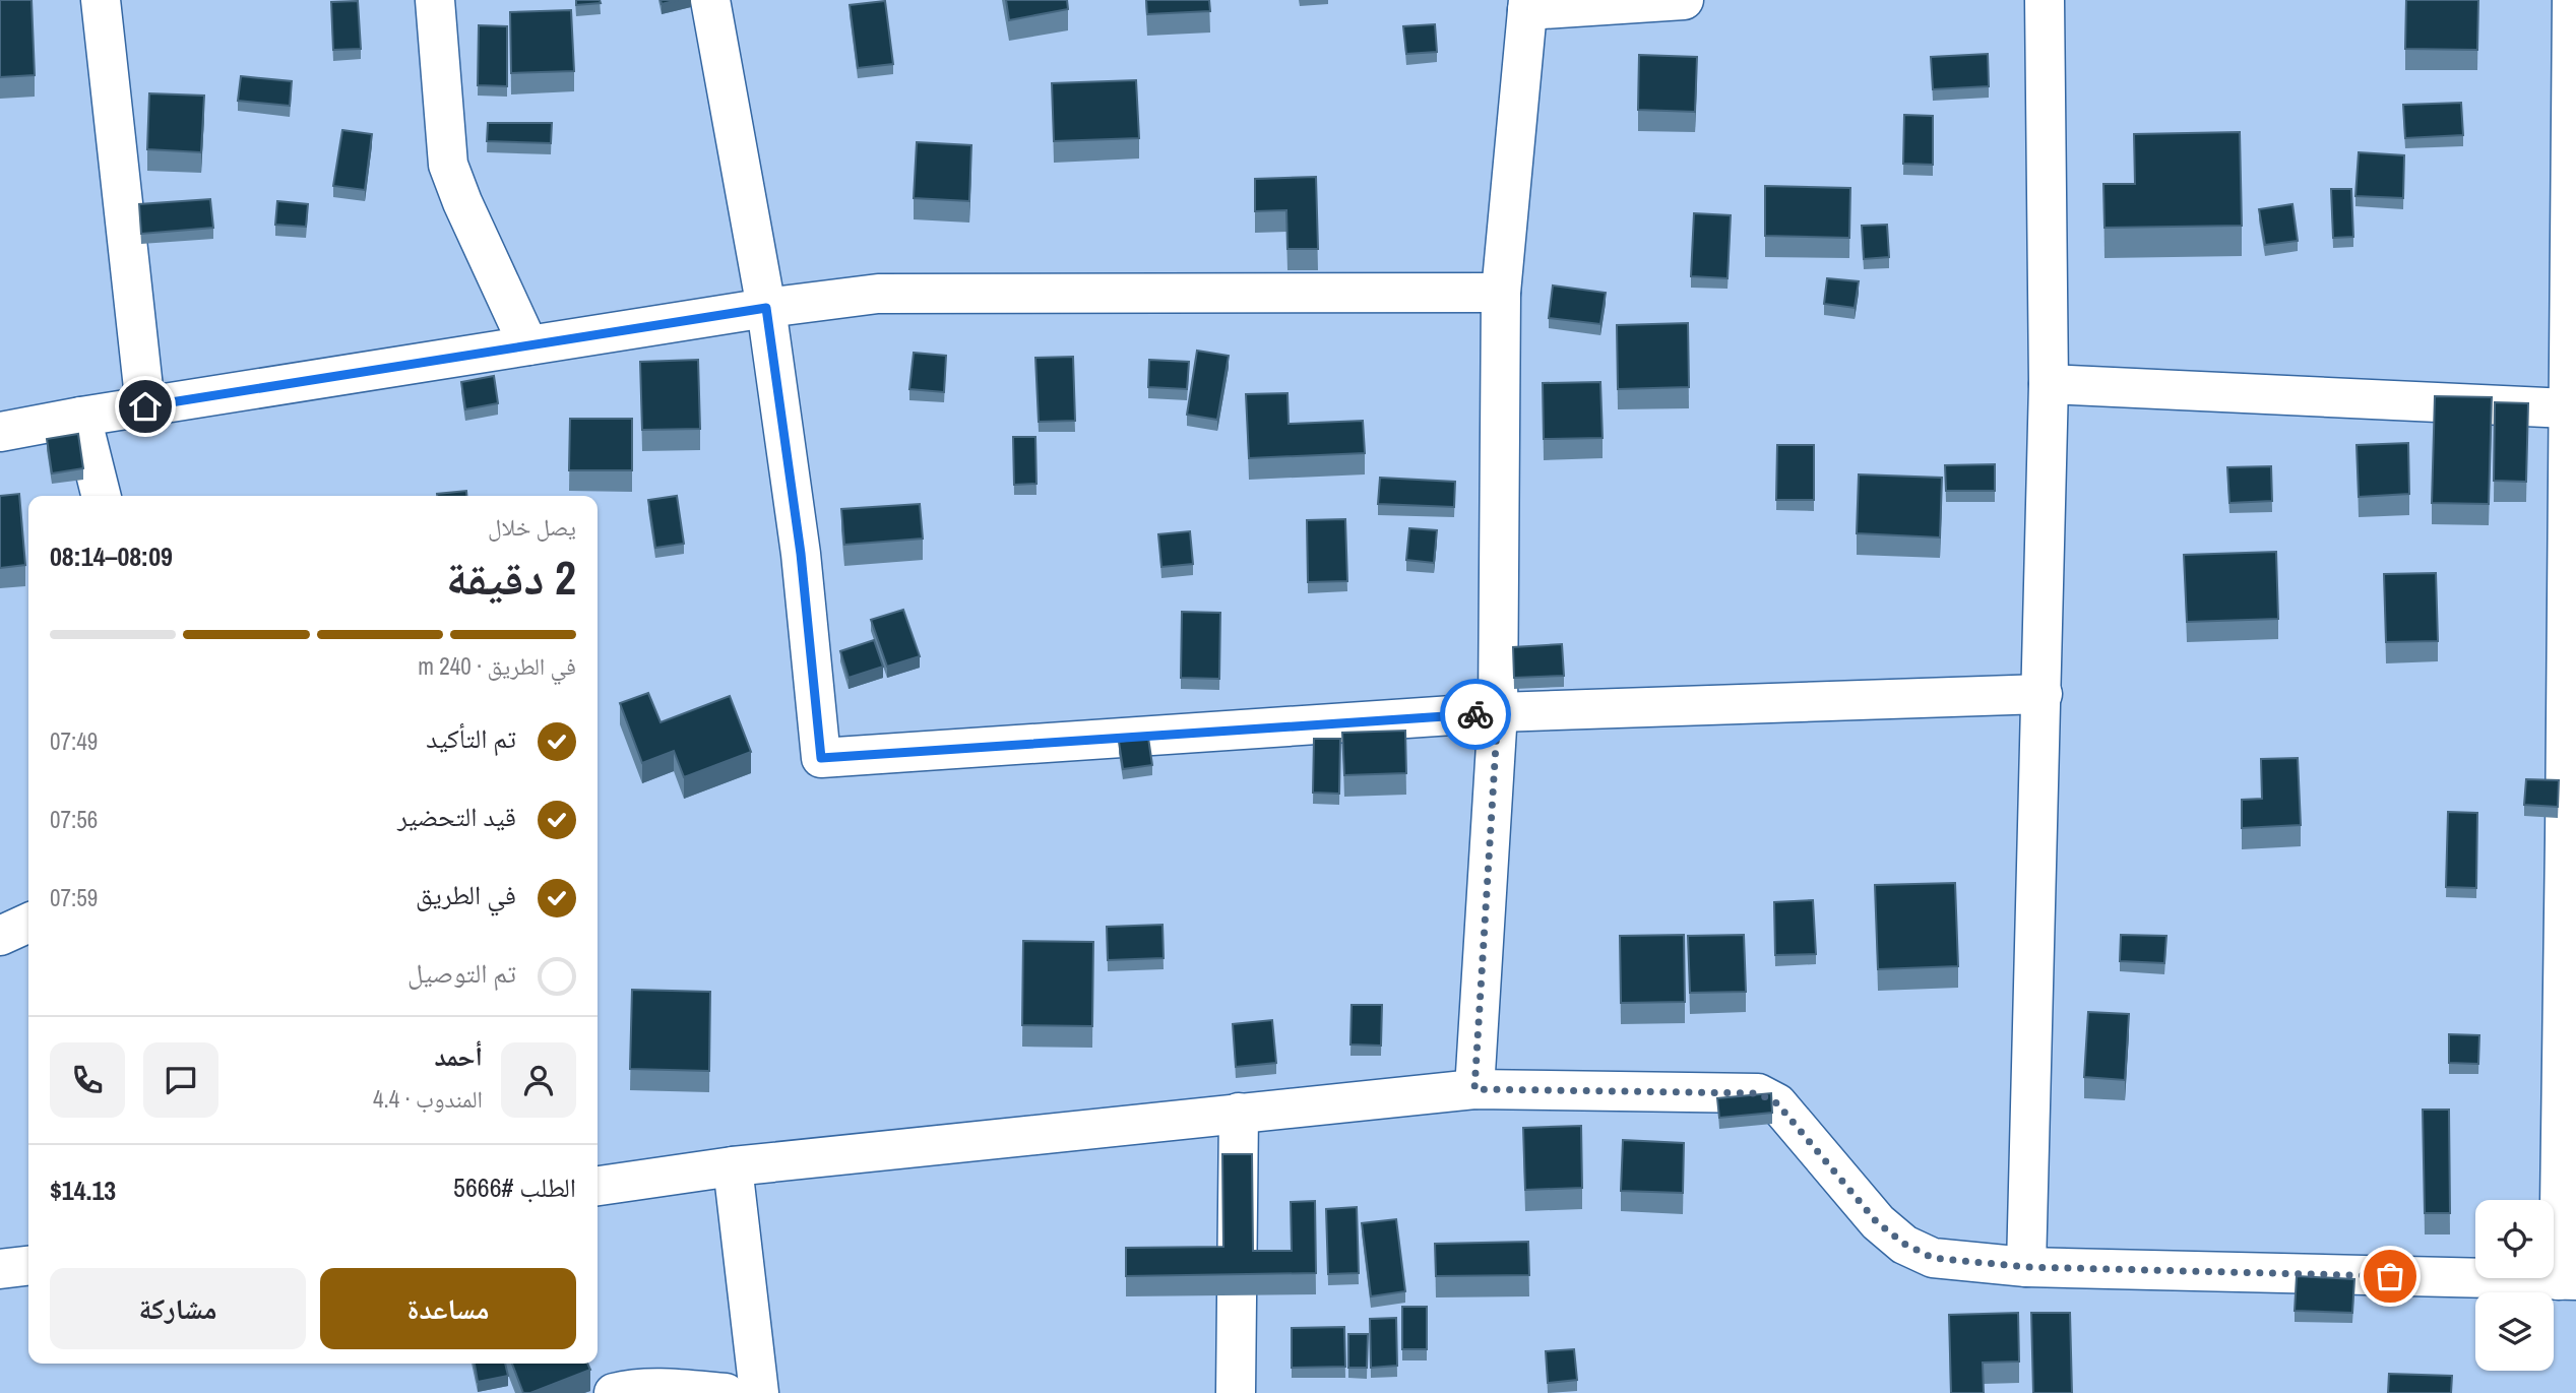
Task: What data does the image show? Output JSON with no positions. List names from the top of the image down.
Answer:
{
  "page": {
    "heading": ["2 دقيقة", "يصل خلال", "08:09–08:14"],
    "panel": [
      "أحمد",
      "المندوب · 4.4",
      "الطلب #5666",
      "$14.13"
    ],
    "bar": "في الطريق · 240 m",
    "list": [
      ["تم التأكيد", "07:49"],
      ["قيد التحضير", "07:56"],
      ["في الطريق", "07:59"],
      "تم التوصيل"
    ],
    "buttons": ["مساعدة", "مشاركة"]
  }
}
